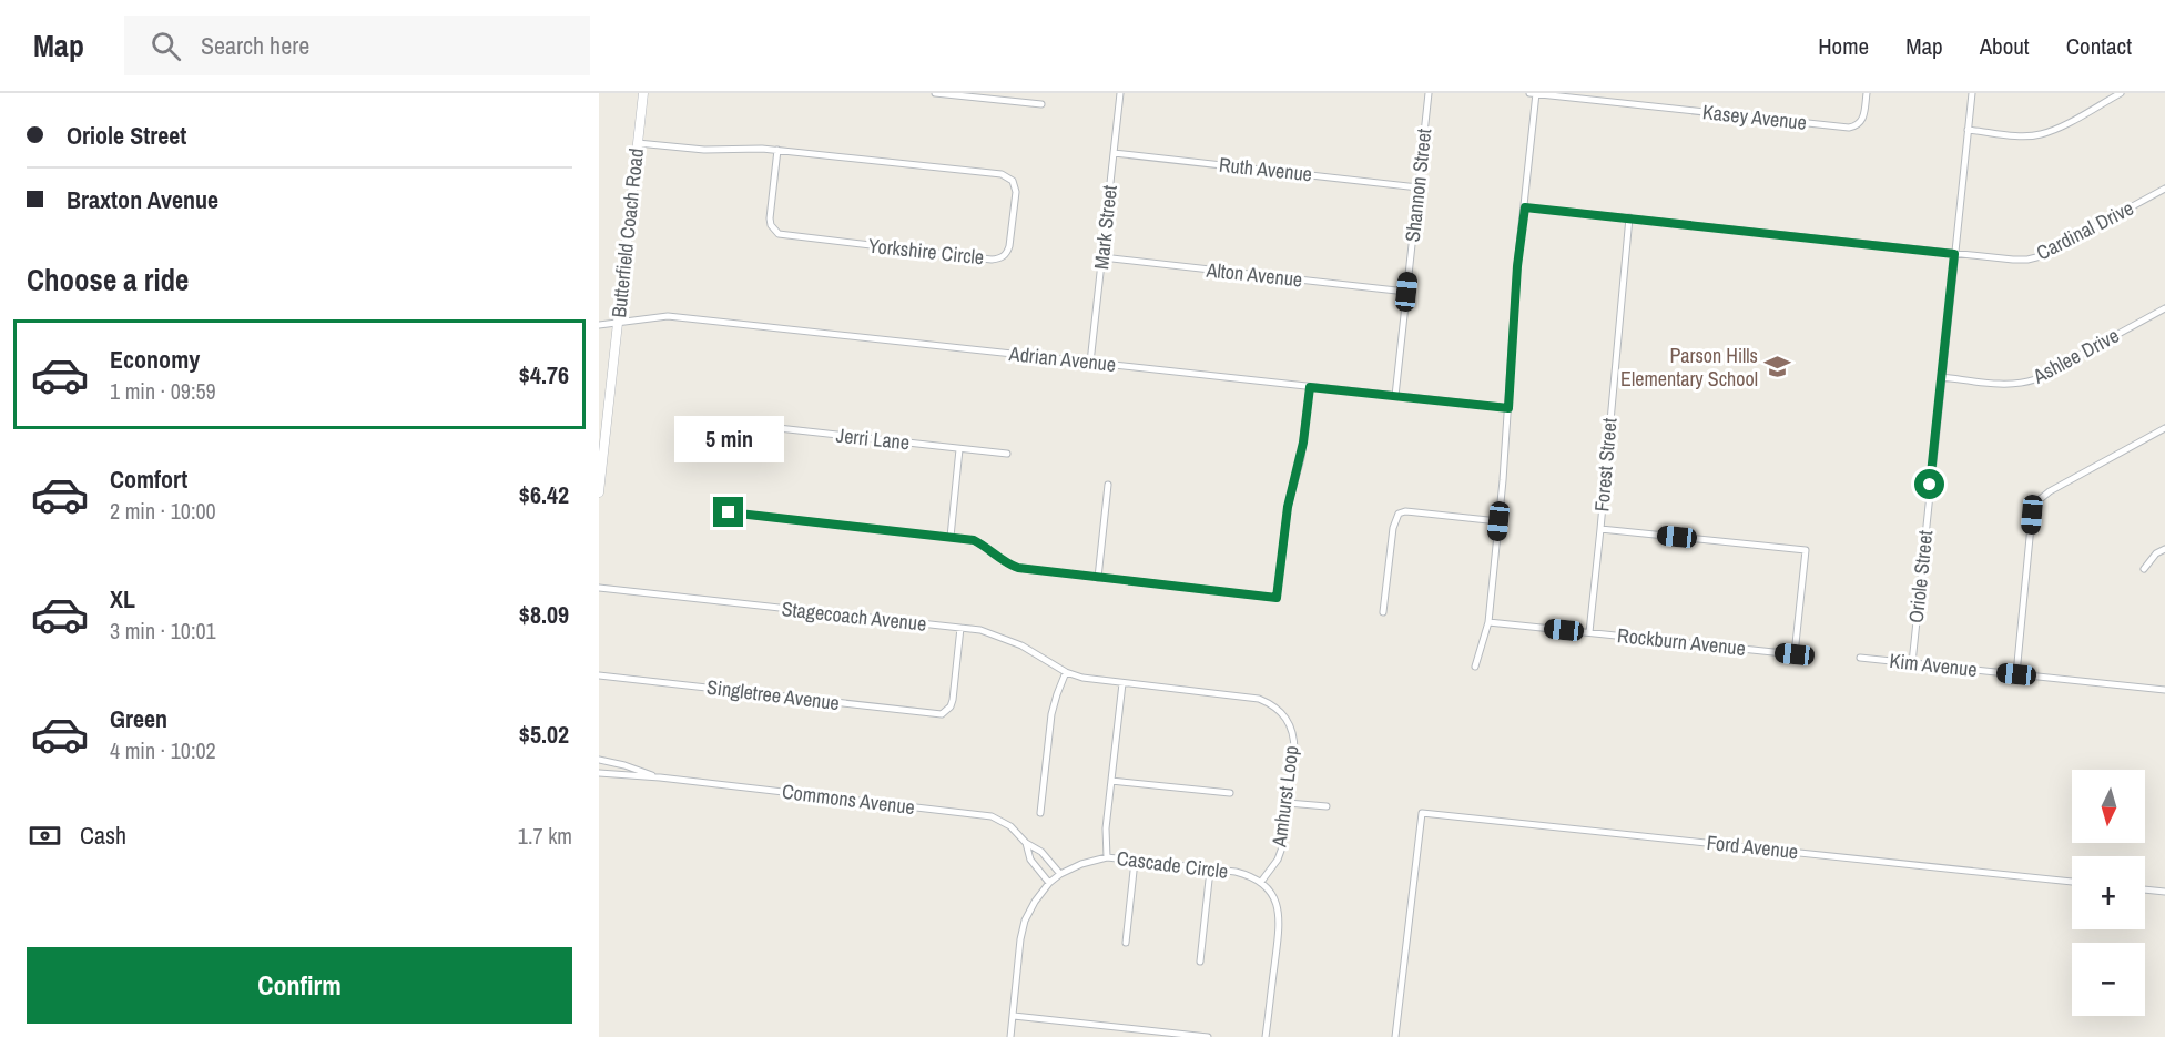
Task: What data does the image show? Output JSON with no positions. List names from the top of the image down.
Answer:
{
  "streets": {
    "main road": ["Butterfield Coach Road"],
    "street": [
      "Kasey Avenue",
      "Ruth Avenue",
      "Shannon Street",
      "Mark Street",
      "Cardinal Drive",
      "Yorkshire Circle",
      "Alton Avenue",
      "Ashlee Drive",
      "Adrian Avenue",
      "Jerri Lane",
      "Forest Street",
      "Oriole Street",
      "Stagecoach Avenue",
      "Rockburn Avenue",
      "Kim Avenue",
      "Singletree Avenue",
      "Amhurst Loop",
      "Commons Avenue",
      "Ford Avenue",
      "Cascade Circle"
    ]
  },
  "crossings": [
    ["Ruth Avenue", "Shannon Street"],
    ["Ruth Avenue", "Mark Street"],
    ["Shannon Street", "Alton Avenue"],
    ["Shannon Street", "Adrian Avenue"],
    ["Mark Street", "Alton Avenue"],
    ["Mark Street", "Adrian Avenue"],
    ["Cardinal Drive", "Forest Street"],
    ["Cardinal Drive", "Oriole Street"],
    ["Butterfield Coach Road", "Yorkshire Circle"],
    ["Butterfield Coach Road", "Adrian Avenue"],
    ["Ashlee Drive", "Oriole Street"],
    ["Forest Street", "Rockburn Avenue"],
    ["Oriole Street", "Kim Avenue"],
    ["Stagecoach Avenue", "Singletree Avenue"],
    ["Stagecoach Avenue", "Amhurst Loop"],
    ["Amhurst Loop", "Cascade Circle"],
    ["Commons Avenue", "Cascade Circle"]
  ],
  "places": {
    "school or university": ["Parson Hills Elementary School"]
  },
  "north": "bottom",
  "page": {
    "header": "Map",
    "search": "Search here",
    "nav": [
      "Home",
      "Map",
      "About",
      "Contact"
    ],
    "banner": ["Oriole Street", "Braxton Avenue"],
    "heading": "Choose a ride",
    "list": [
      {
        "name": "Economy",
        "note": "1 min · 09:59",
        "value": "$4.76"
      },
      {
        "name": "Comfort",
        "note": "2 min · 10:00",
        "value": "$6.42"
      },
      {
        "name": "XL",
        "note": "3 min · 10:01",
        "value": "$8.09"
      },
      {
        "name": "Green",
        "note": "4 min · 10:02",
        "value": "$5.02"
      }
    ],
    "bubble": "5 min",
    "map_buttons": ["+", "−"],
    "pay": ["Cash", "1.7 km"],
    "buttons": "Confirm"
  }
}
